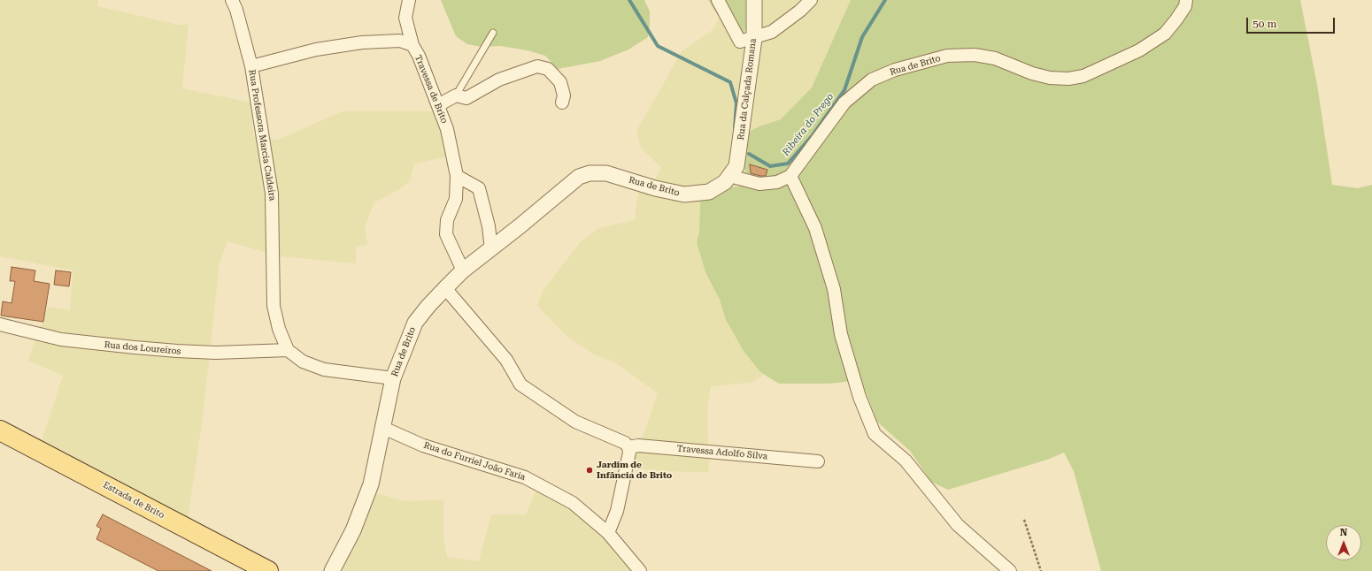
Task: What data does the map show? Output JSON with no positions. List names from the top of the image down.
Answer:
{
  "streets": {
    "main road": ["Estrada de Brito"],
    "street": [
      "Rua de Brito",
      "Travessa de Brito",
      "Rua da Calçada Romana",
      "Rua Professora Marcia Caldeira",
      "Rua dos Loureiros",
      "Travessa Adolfo Silva",
      "Rua do Furriel João Faria"
    ]
  },
  "crossings": [
    ["Rua de Brito", "Travessa de Brito"],
    ["Rua de Brito", "Rua da Calçada Romana"],
    ["Rua de Brito", "Rua Professora Marcia Caldeira"],
    ["Rua de Brito", "Rua do Furriel João Faria"],
    ["Travessa de Brito", "Rua Professora Marcia Caldeira"],
    ["Rua Professora Marcia Caldeira", "Rua dos Loureiros"]
  ],
  "water": ["Ribeira do Prego"],
  "places": ["Jardim de Infância de Brito"],
  "scale_bar": "50 m",
  "north": "top"
}
